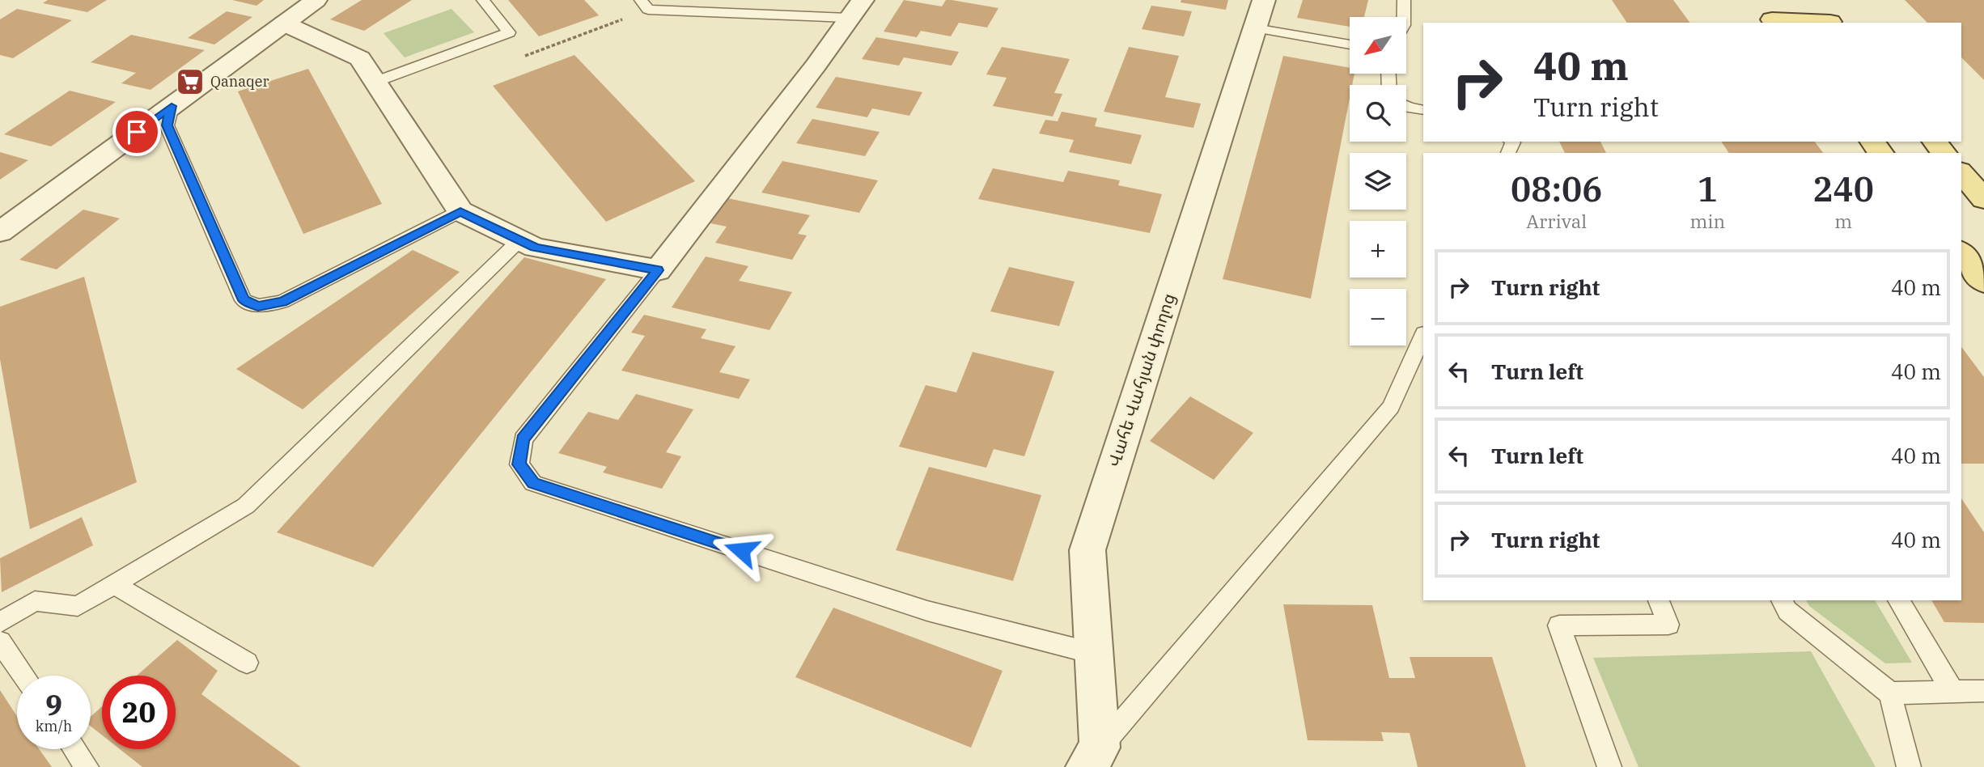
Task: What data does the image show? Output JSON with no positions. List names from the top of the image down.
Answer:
{
  "streets": {
    "street": ["Վահե Վահյան փողոց"]
  },
  "places": {
    "supermarket": ["Qanaqer"]
  },
  "north": "bottom left",
  "page": {
    "map_buttons": ["+", "−"],
    "turn": ["40 m", "Turn right"],
    "eta": [
      "08:06",
      "Arrival",
      "1",
      "min",
      "240",
      "m"
    ],
    "list": [
      {
        "name": "Turn right",
        "value": "40 m"
      },
      {
        "name": "Turn left",
        "value": "40 m"
      },
      {
        "name": "Turn left",
        "value": "40 m"
      },
      {
        "name": "Turn right",
        "value": "40 m"
      }
    ],
    "speed": "9 km/h",
    "limit": "20"
  }
}
